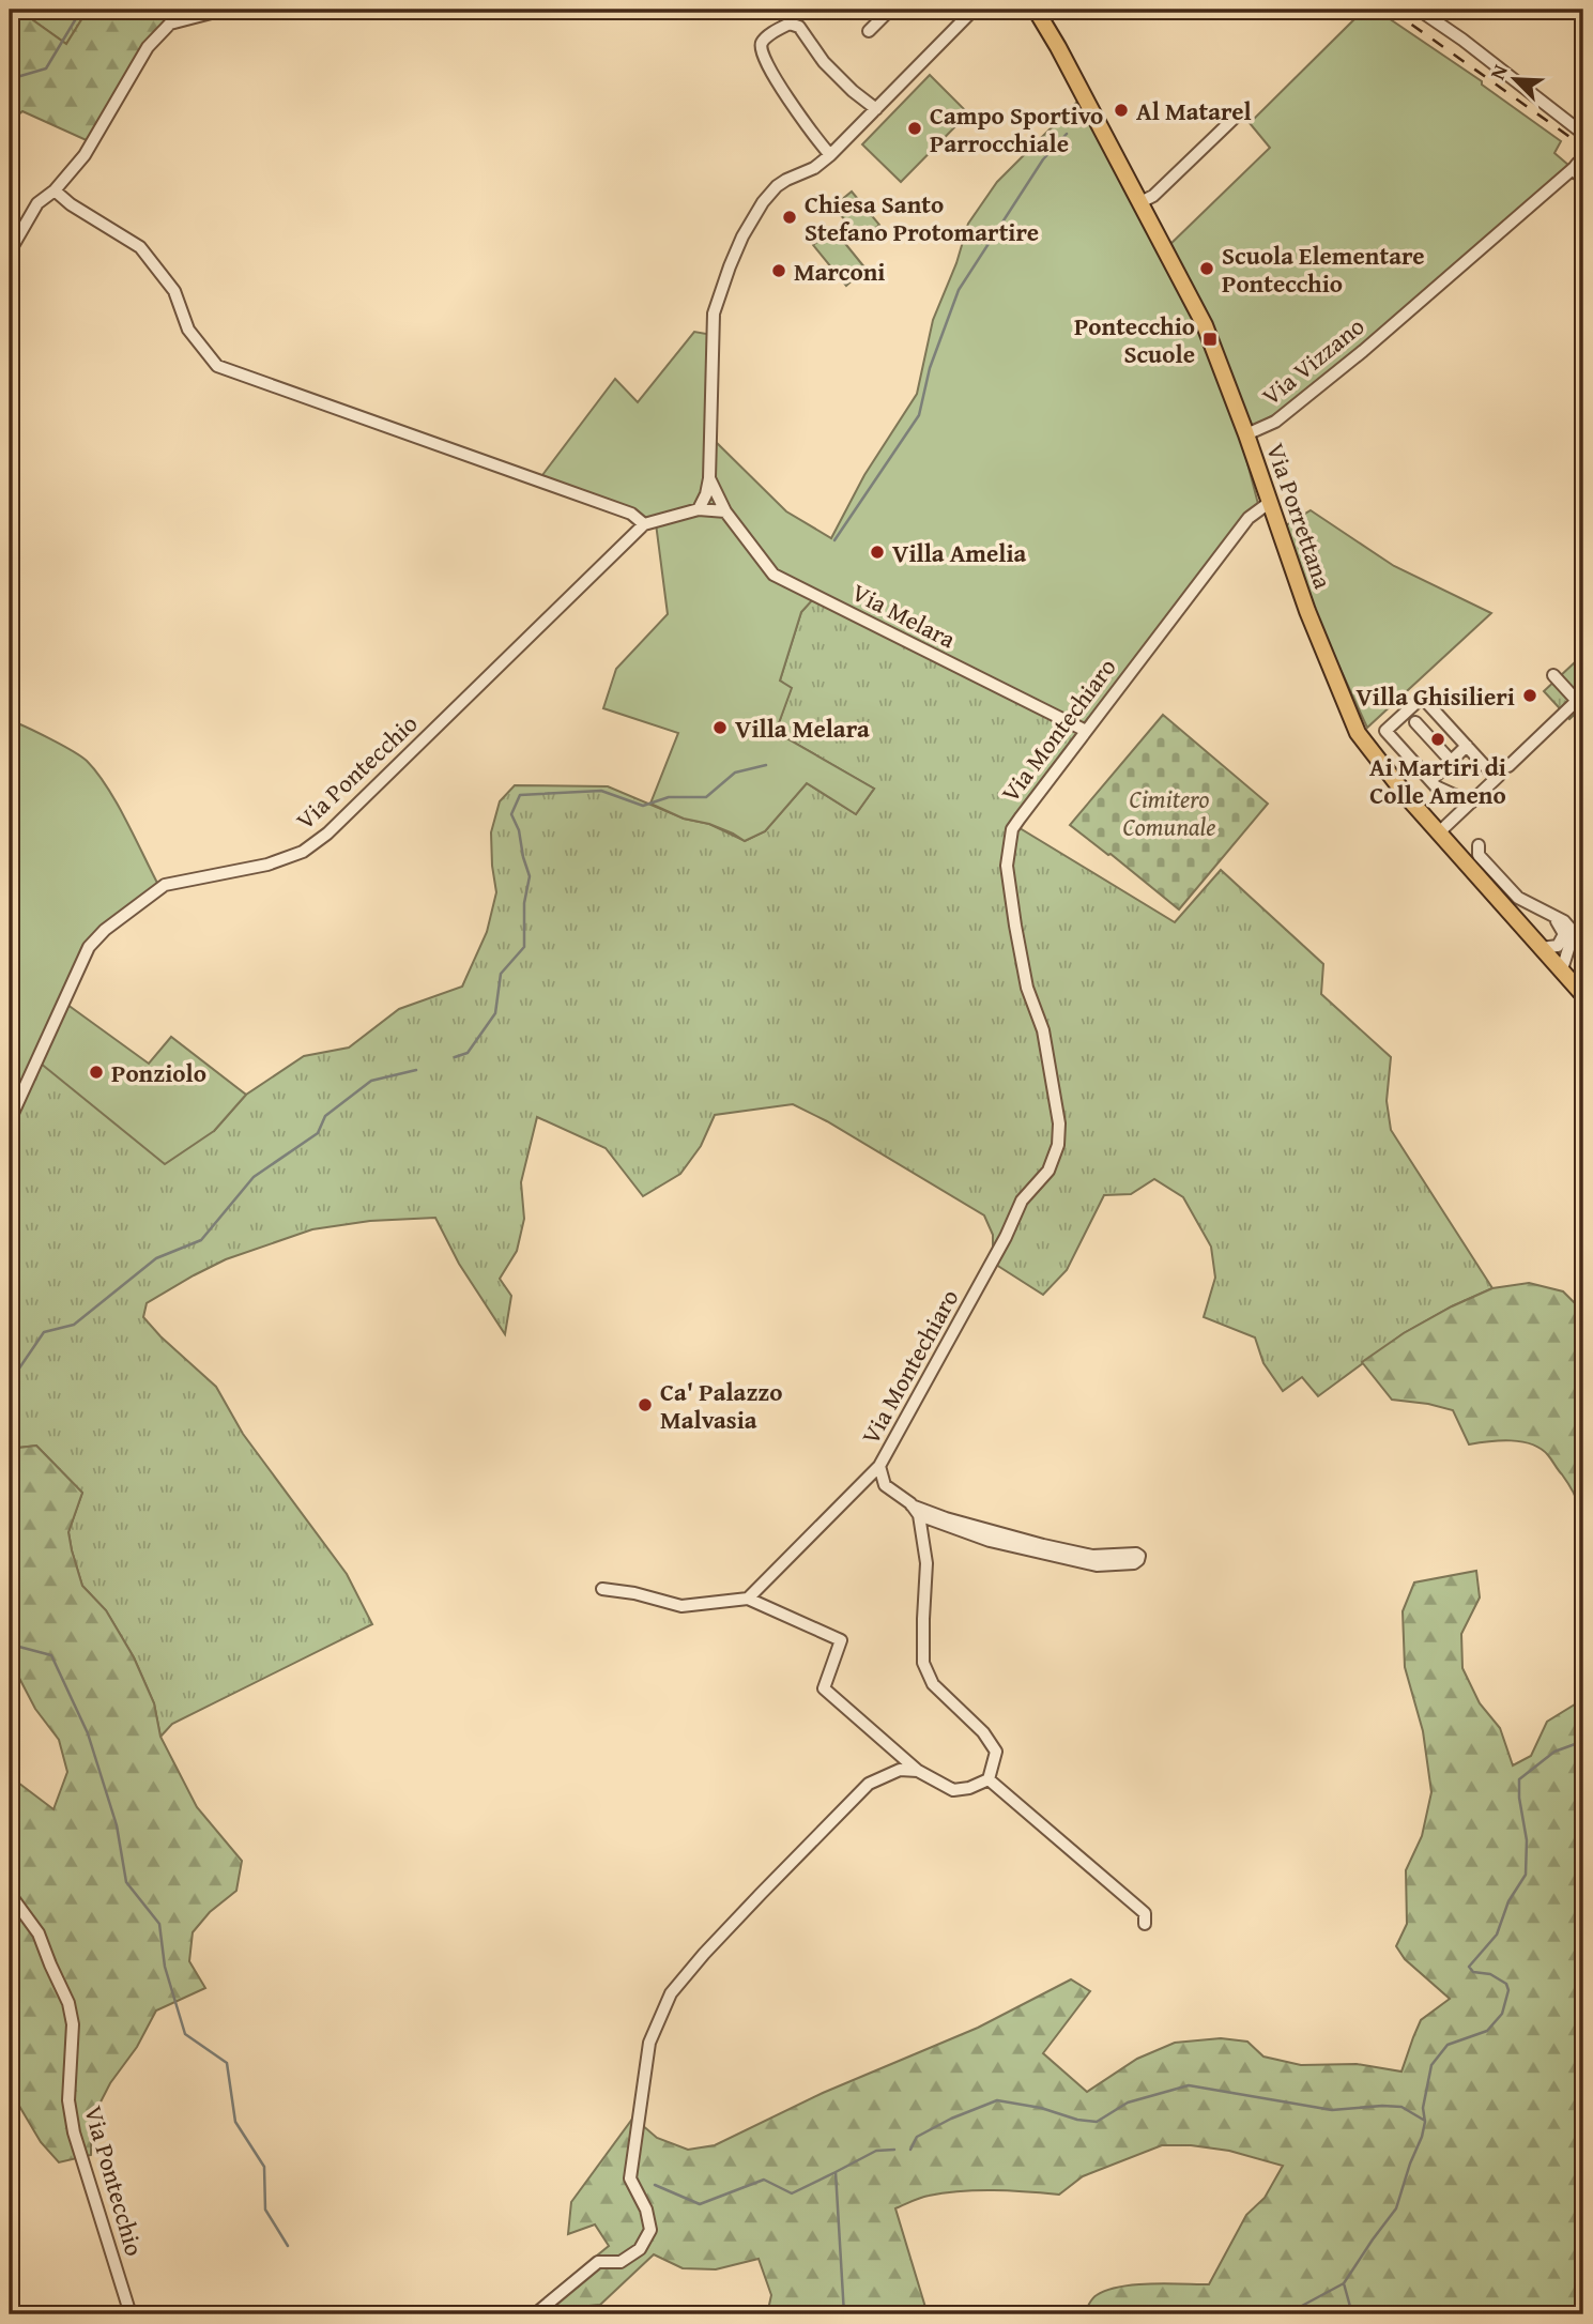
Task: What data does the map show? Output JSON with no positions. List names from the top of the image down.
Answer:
{
  "streets": {
    "main road": ["Via Porrettana"],
    "street": [
      "Via Vizzano",
      "Via Melara",
      "Via Montechiaro",
      "Via Pontecchio"
    ]
  },
  "crossings": [
    ["Via Vizzano", "Via Porrettana"],
    ["Via Porrettana", "Via Montechiaro"],
    ["Via Melara", "Via Montechiaro"],
    ["Via Melara", "Via Pontecchio"]
  ],
  "parks": ["Cimitero Comunale"],
  "places": {
    "other": [
      "Al Matarel",
      "Campo Sportivo Parrocchiale",
      "Chiesa Santo Stefano Protomartire",
      "Scuola Elementare Pontecchio",
      "Marconi",
      "Villa Amelia",
      "Villa Ghisilieri",
      "Villa Melara",
      "Ai Martiri di Colle Ameno",
      "Ponziolo",
      "Ca' Palazzo Malvasia"
    ],
    "transit": ["Pontecchio Scuole"]
  },
  "north": "top left"
}
